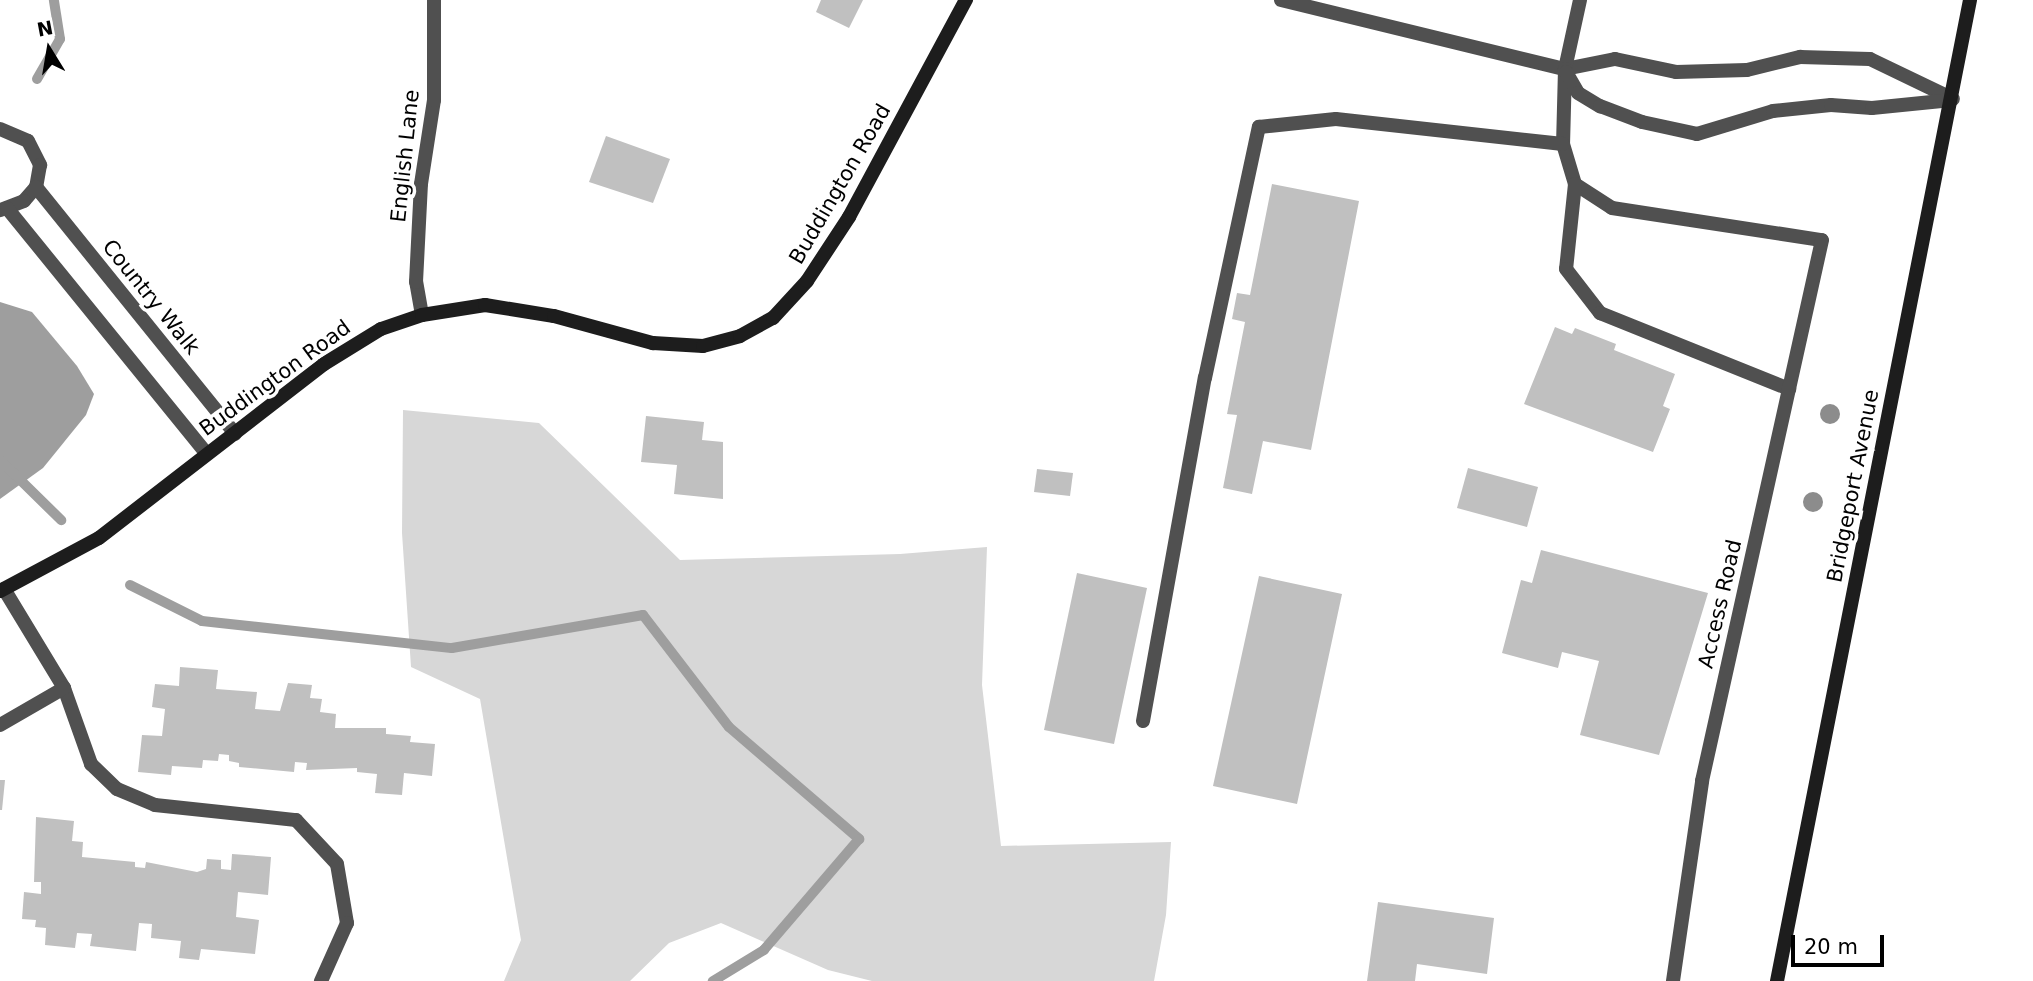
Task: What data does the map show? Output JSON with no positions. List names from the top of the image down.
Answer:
{
  "streets": {
    "street": [
      "English Lane",
      "Buddington Road",
      "Country Walk",
      "Bridgeport Avenue",
      "Access Road"
    ]
  },
  "crossings": [
    ["English Lane", "Buddington Road"],
    ["Buddington Road", "Country Walk"]
  ],
  "scale_bar": "20 m",
  "north": "top"
}
